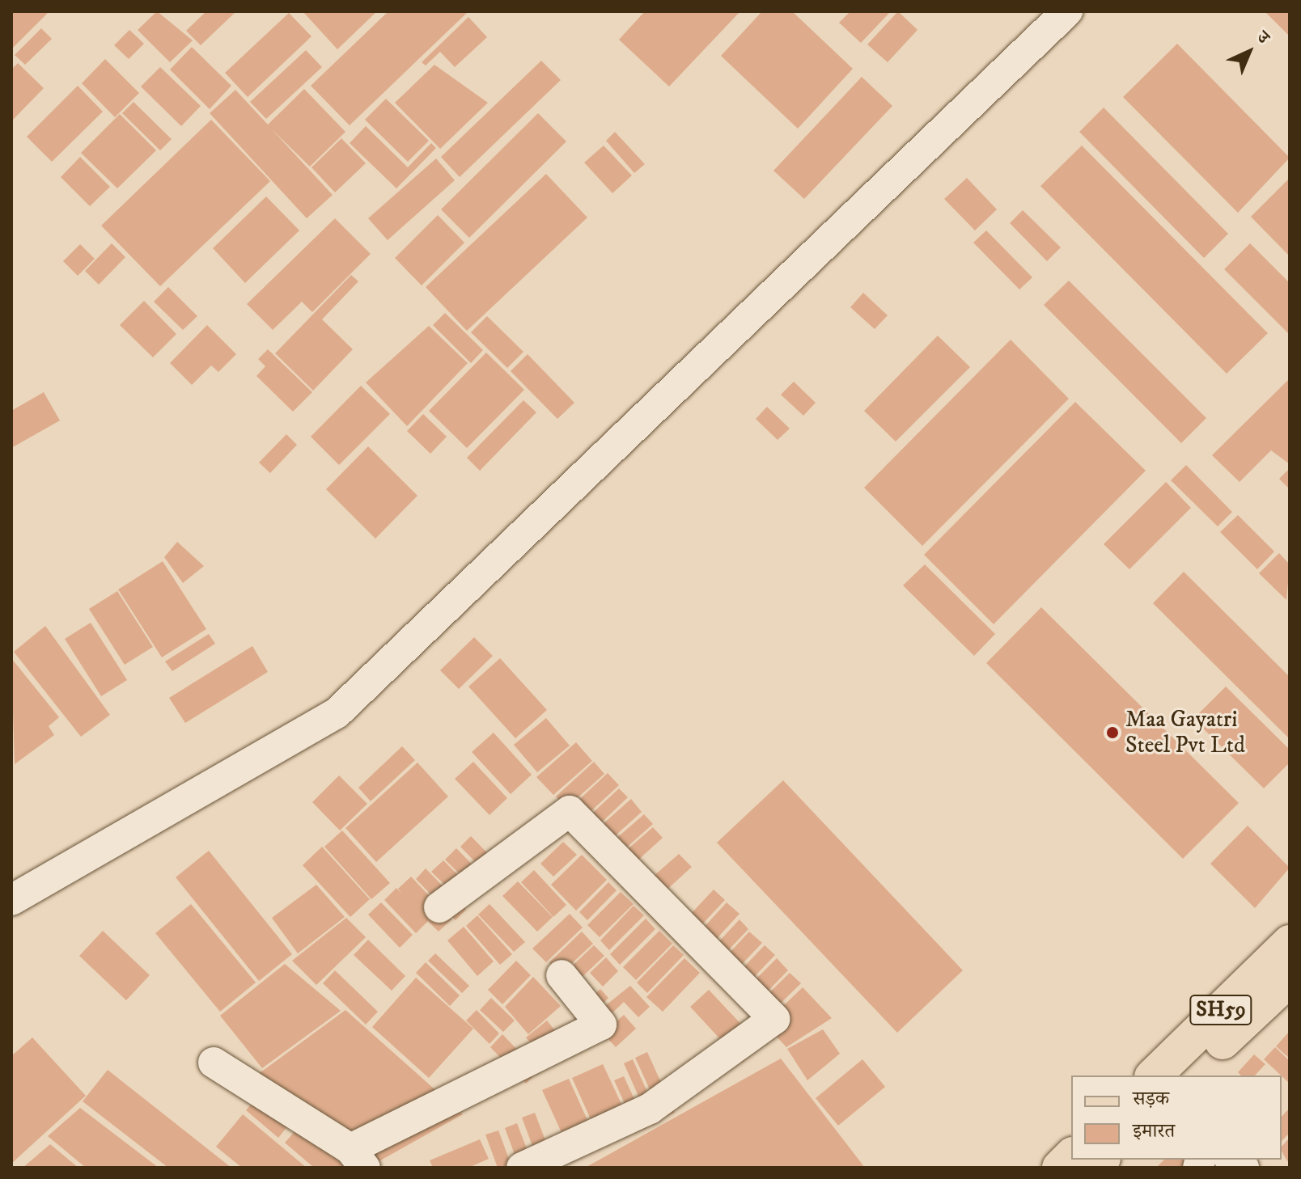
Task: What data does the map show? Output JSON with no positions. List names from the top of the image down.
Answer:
{
  "streets": {
    "main road": ["SH59"]
  },
  "places": ["Maa Gayatri Steel Pvt Ltd"],
  "legend": ["सड़क", "इमारत"],
  "north": "top right"
}
